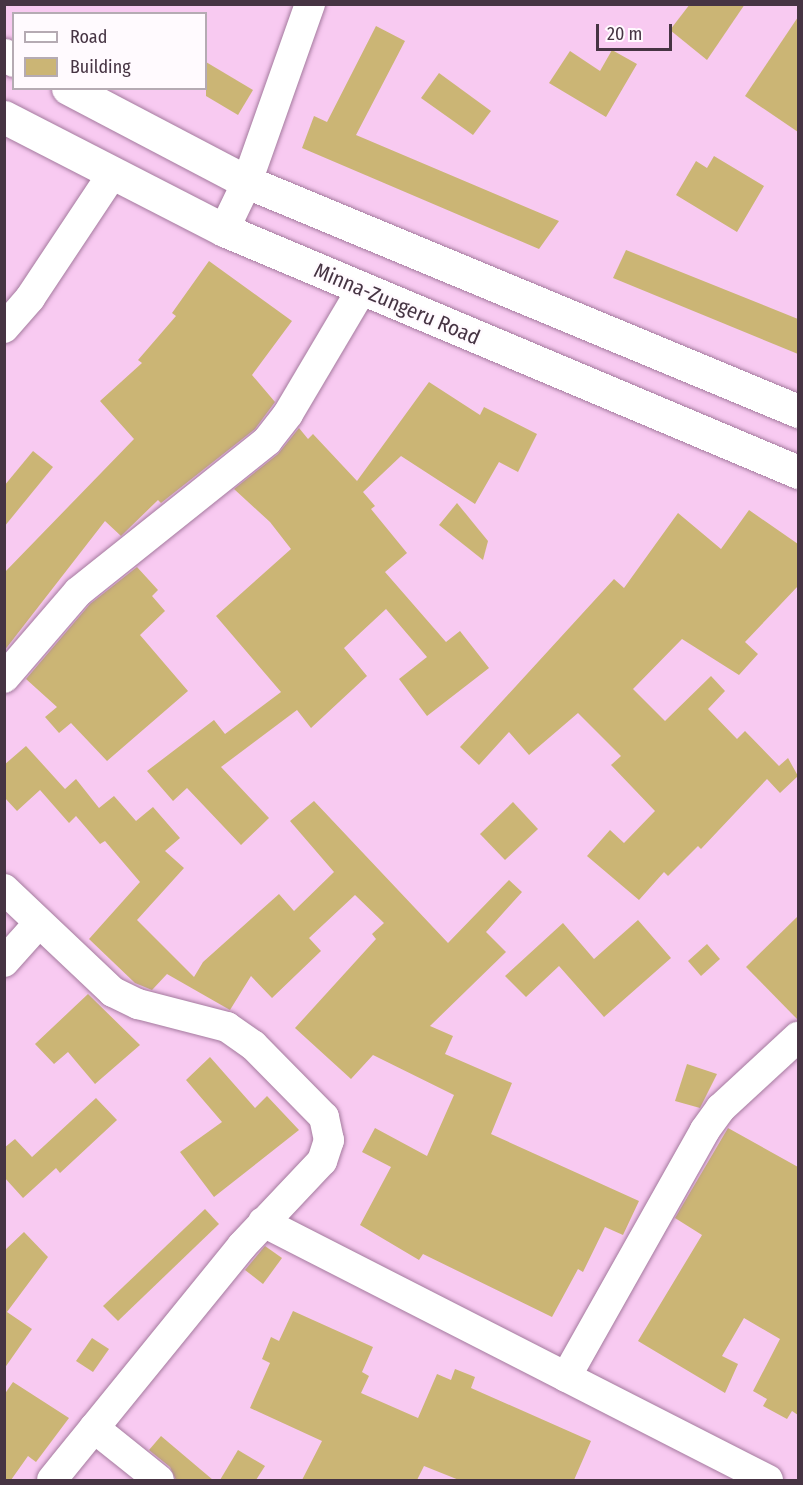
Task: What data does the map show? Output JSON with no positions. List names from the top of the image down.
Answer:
{
  "streets": {
    "main road": ["Minna-Zungeru Road"]
  },
  "legend": ["Road", "Building"],
  "scale_bar": "20 m"
}
